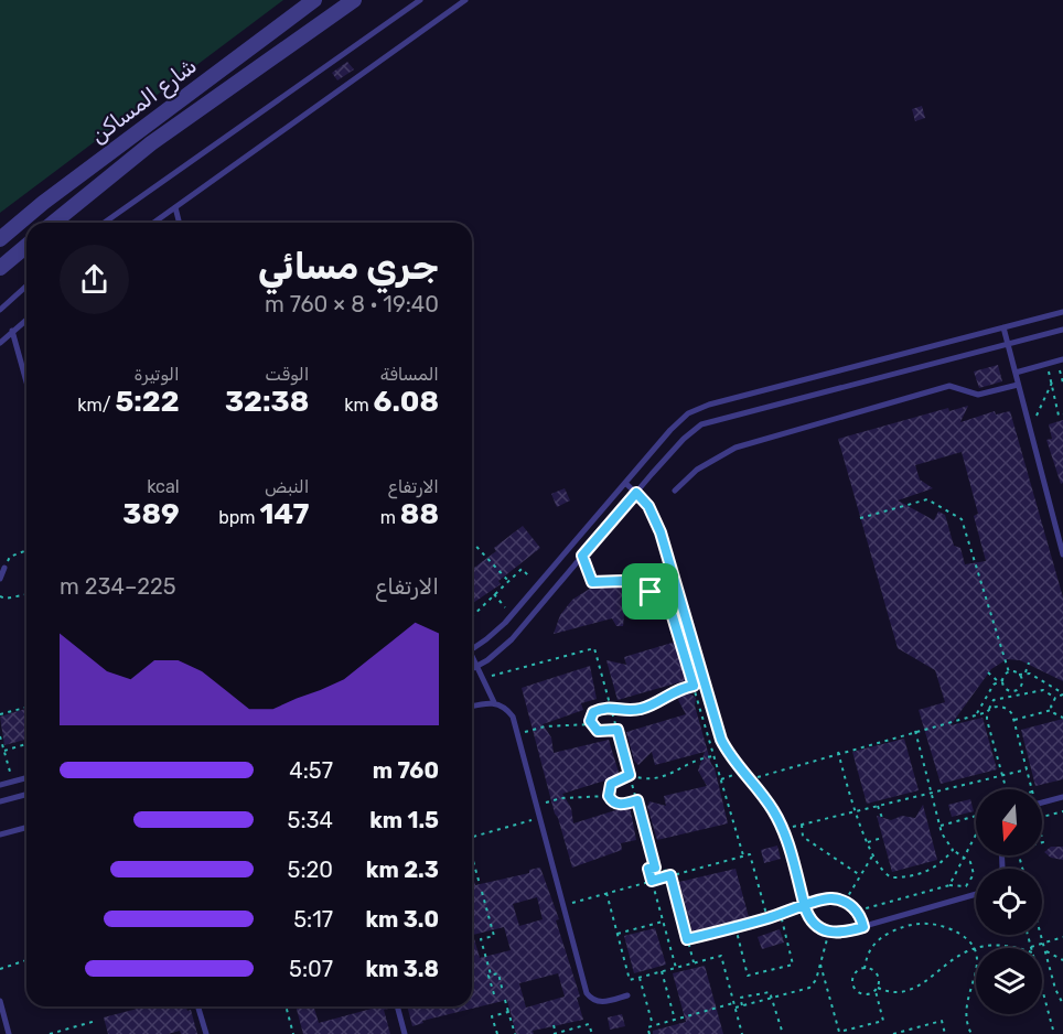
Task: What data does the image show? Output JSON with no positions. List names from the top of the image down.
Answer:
{
  "streets": {
    "street": ["شارع المساكن"]
  },
  "north": "bottom",
  "page": {
    "heading": ["جري مسائي", "19:40 · 8 × 760 m"],
    "stats": [
      ["المسافة", "6.08 km"],
      ["الوقت", "32:38"],
      ["الوتيرة", "5:22 /km"],
      ["الارتفاع", "88 m"],
      ["النبض", "147 bpm"],
      ["kcal", "389"]
    ],
    "chart": ["الارتفاع", "225–234 m"],
    "list": [
      {
        "name": "760 m",
        "note": "4:57"
      },
      {
        "name": "1.5 km",
        "note": "5:34"
      },
      {
        "name": "2.3 km",
        "note": "5:20"
      },
      {
        "name": "3.0 km",
        "note": "5:17"
      },
      {
        "name": "3.8 km",
        "note": "5:07"
      }
    ]
  }
}
